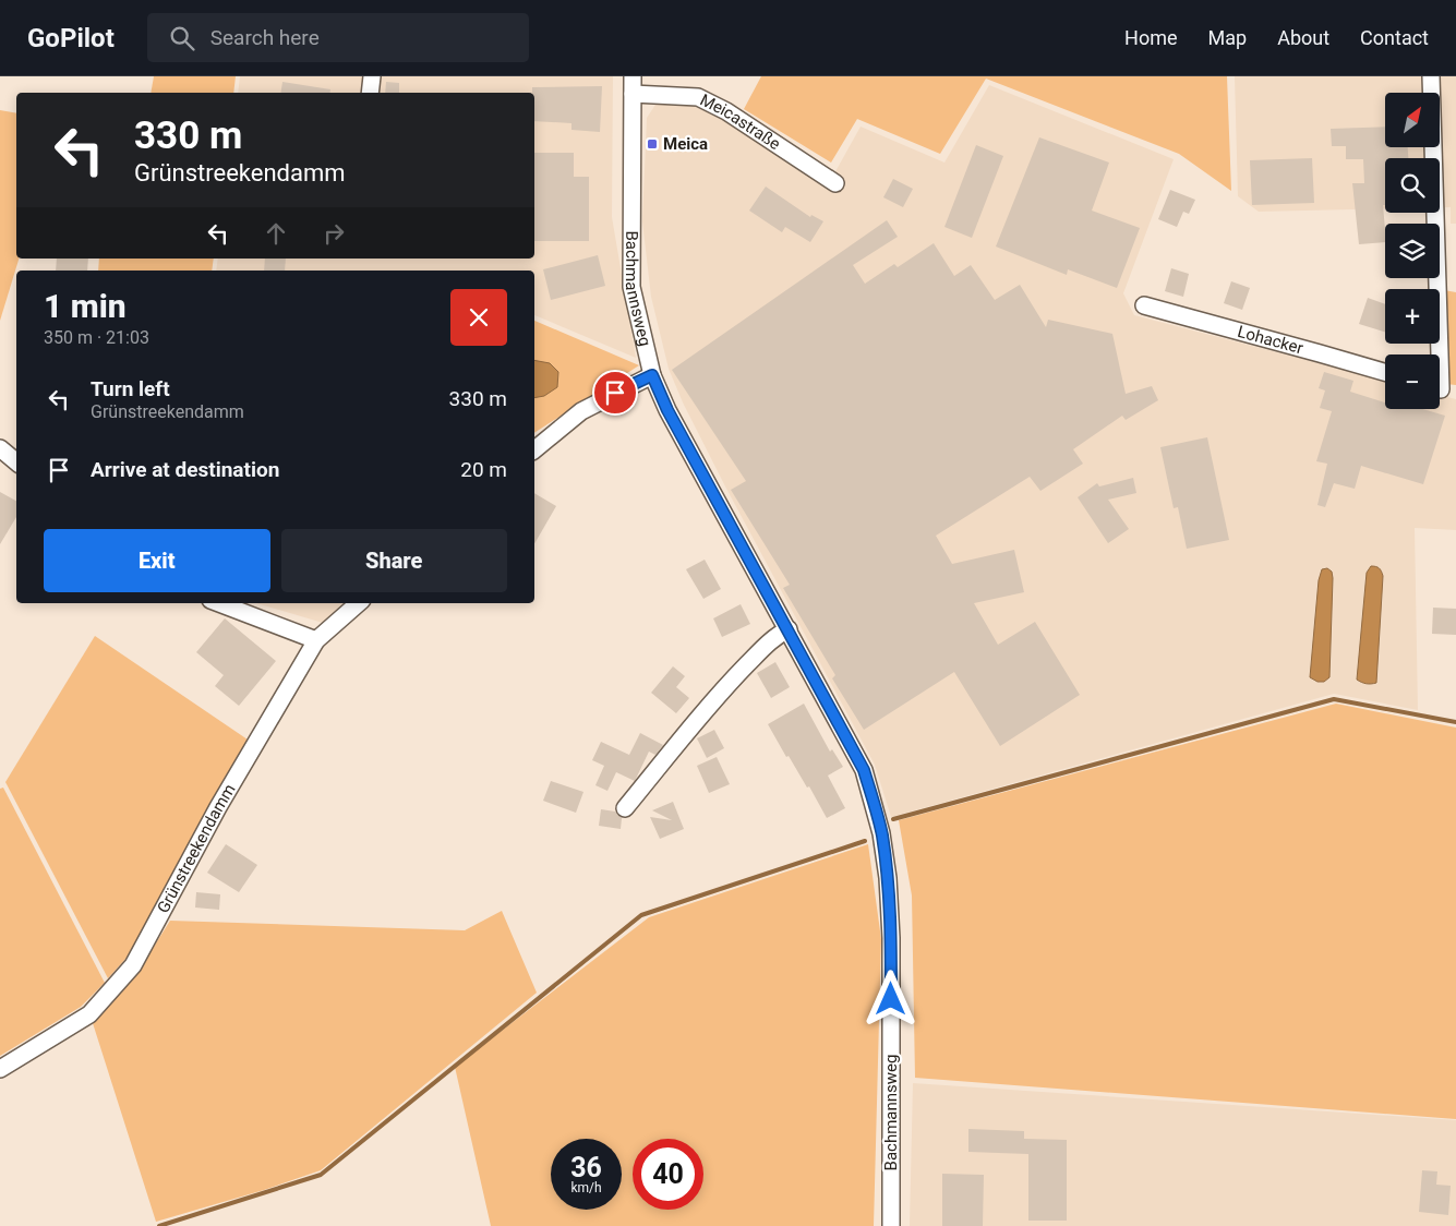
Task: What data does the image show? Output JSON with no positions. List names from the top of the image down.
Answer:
{
  "streets": {
    "street": [
      "Meicastraße",
      "Bachmannsweg",
      "Lohacker",
      "Grünstreekendamm"
    ]
  },
  "crossings": [
    ["Meicastraße", "Bachmannsweg"]
  ],
  "places": {
    "transit": ["Meica"]
  },
  "north": "top right",
  "page": {
    "header": "GoPilot",
    "search": "Search here",
    "nav": [
      "Home",
      "Map",
      "About",
      "Contact"
    ],
    "map_buttons": ["+", "−"],
    "turn": ["330 m", "Grünstreekendamm"],
    "heading": ["1 min", "350 m · 21:03"],
    "list": [
      {
        "name": "Turn left",
        "note": "Grünstreekendamm",
        "value": "330 m"
      },
      {
        "name": "Arrive at destination",
        "value": "20 m"
      }
    ],
    "buttons": ["Exit", "Share"],
    "speed": "36 km/h",
    "limit": "40"
  }
}
